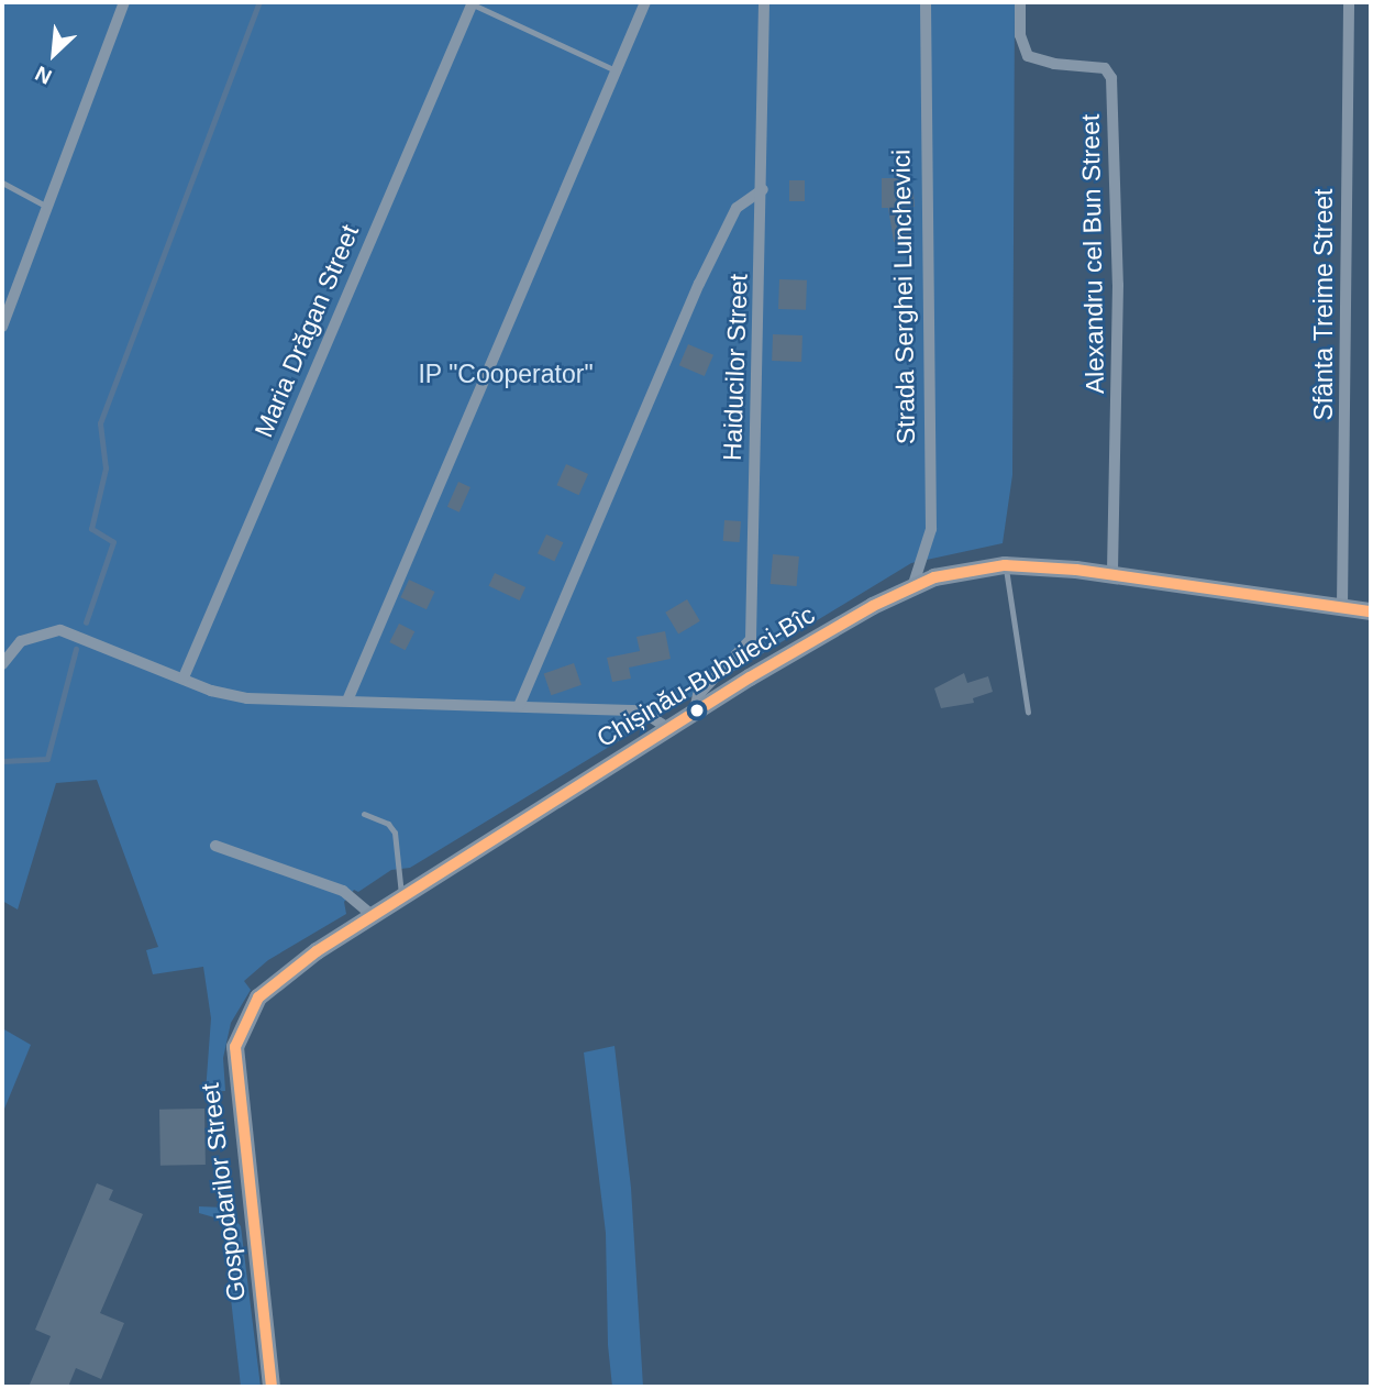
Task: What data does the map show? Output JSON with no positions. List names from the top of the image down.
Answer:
{
  "streets": {
    "street": [
      "Alexandru cel Bun Street",
      "Strada Serghei Lunchevici",
      "Sfânta Treime Street",
      "Maria Drăgan Street",
      "Haiducilor Street",
      "Chișinău-Bubuieci-Bîc",
      "Gospodarilor Street"
    ]
  },
  "crossings": [
    ["Alexandru cel Bun Street", "Chișinău-Bubuieci-Bîc"],
    ["Strada Serghei Lunchevici", "Chișinău-Bubuieci-Bîc"],
    ["Sfânta Treime Street", "Chișinău-Bubuieci-Bîc"],
    ["Haiducilor Street", "Chișinău-Bubuieci-Bîc"],
    ["Chișinău-Bubuieci-Bîc", "Gospodarilor Street"]
  ],
  "parks": ["IP \"Cooperator\""],
  "north": "bottom left"
}
